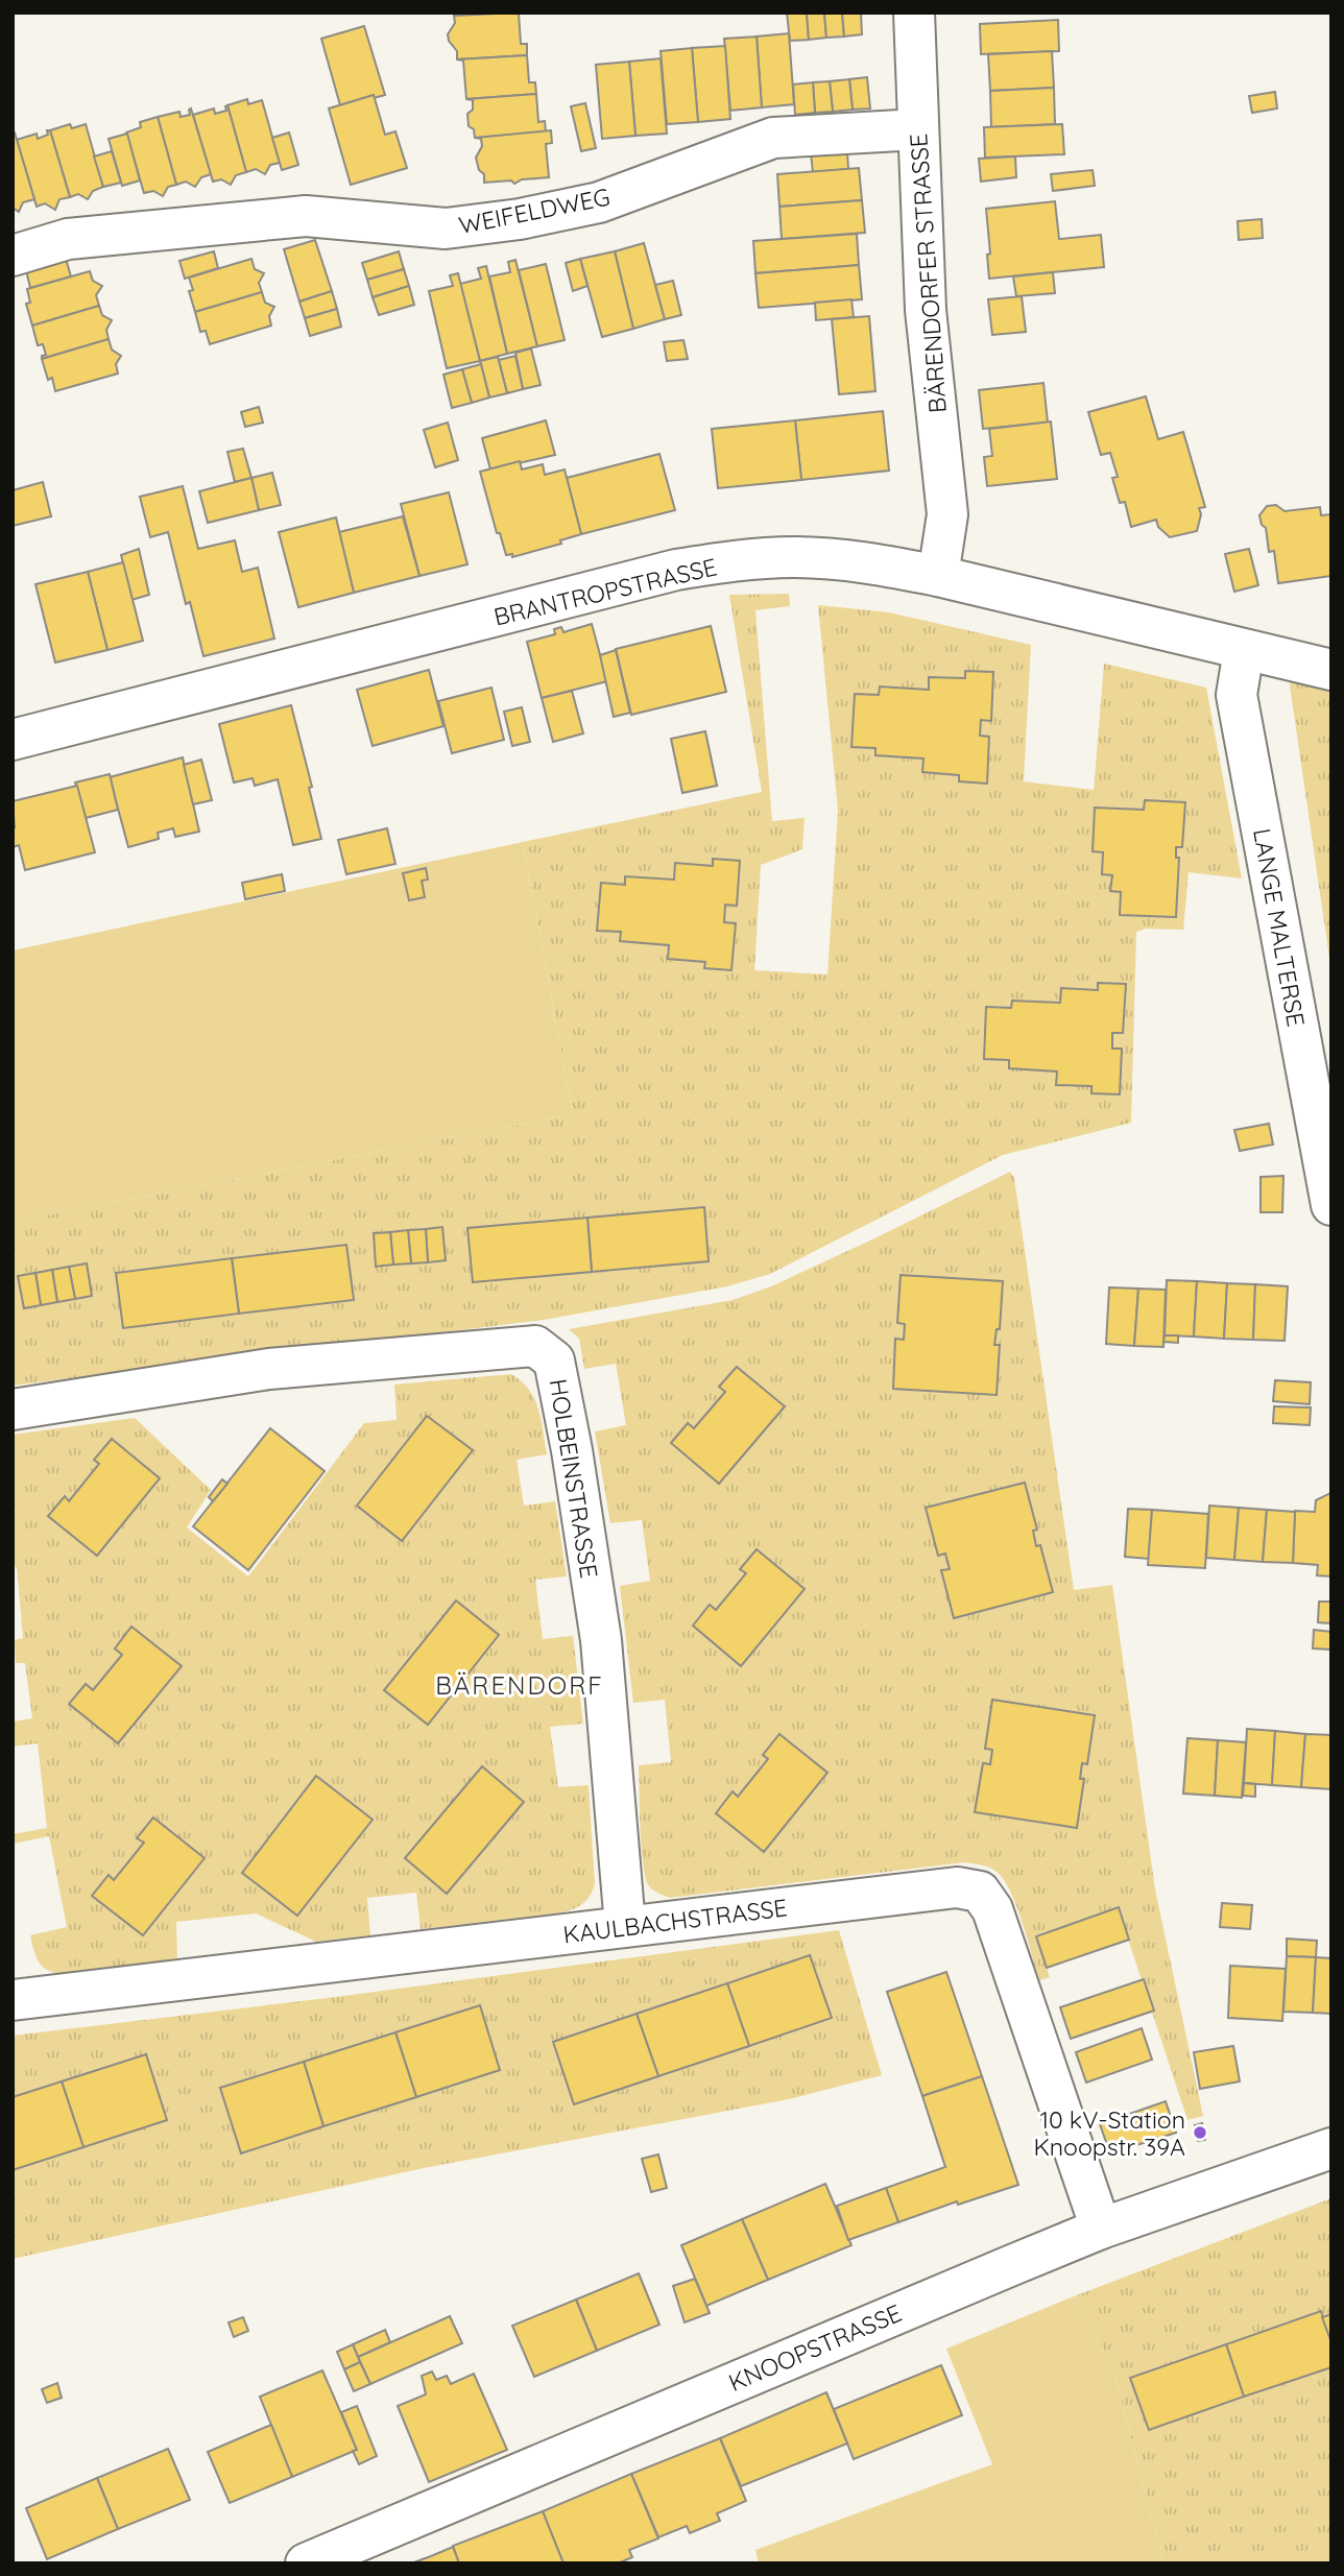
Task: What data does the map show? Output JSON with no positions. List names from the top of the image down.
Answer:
{
  "streets": {
    "street": [
      "WEIFELDWEG",
      "BÄRENDORFER STRASSE",
      "BRANTROPSTRASSE",
      "LANGE MALTERSE",
      "HOLBEINSTRASSE",
      "KAULBACHSTRASSE",
      "KNOOPSTRASSE"
    ]
  },
  "crossings": [
    ["WEIFELDWEG", "BÄRENDORFER STRASSE"],
    ["BÄRENDORFER STRASSE", "BRANTROPSTRASSE"],
    ["BRANTROPSTRASSE", "LANGE MALTERSE"],
    ["HOLBEINSTRASSE", "KAULBACHSTRASSE"],
    ["KAULBACHSTRASSE", "KNOOPSTRASSE"]
  ],
  "districts": ["BÄRENDORF"],
  "places": ["10 kV-Station Knoopstr. 39A"]
}
